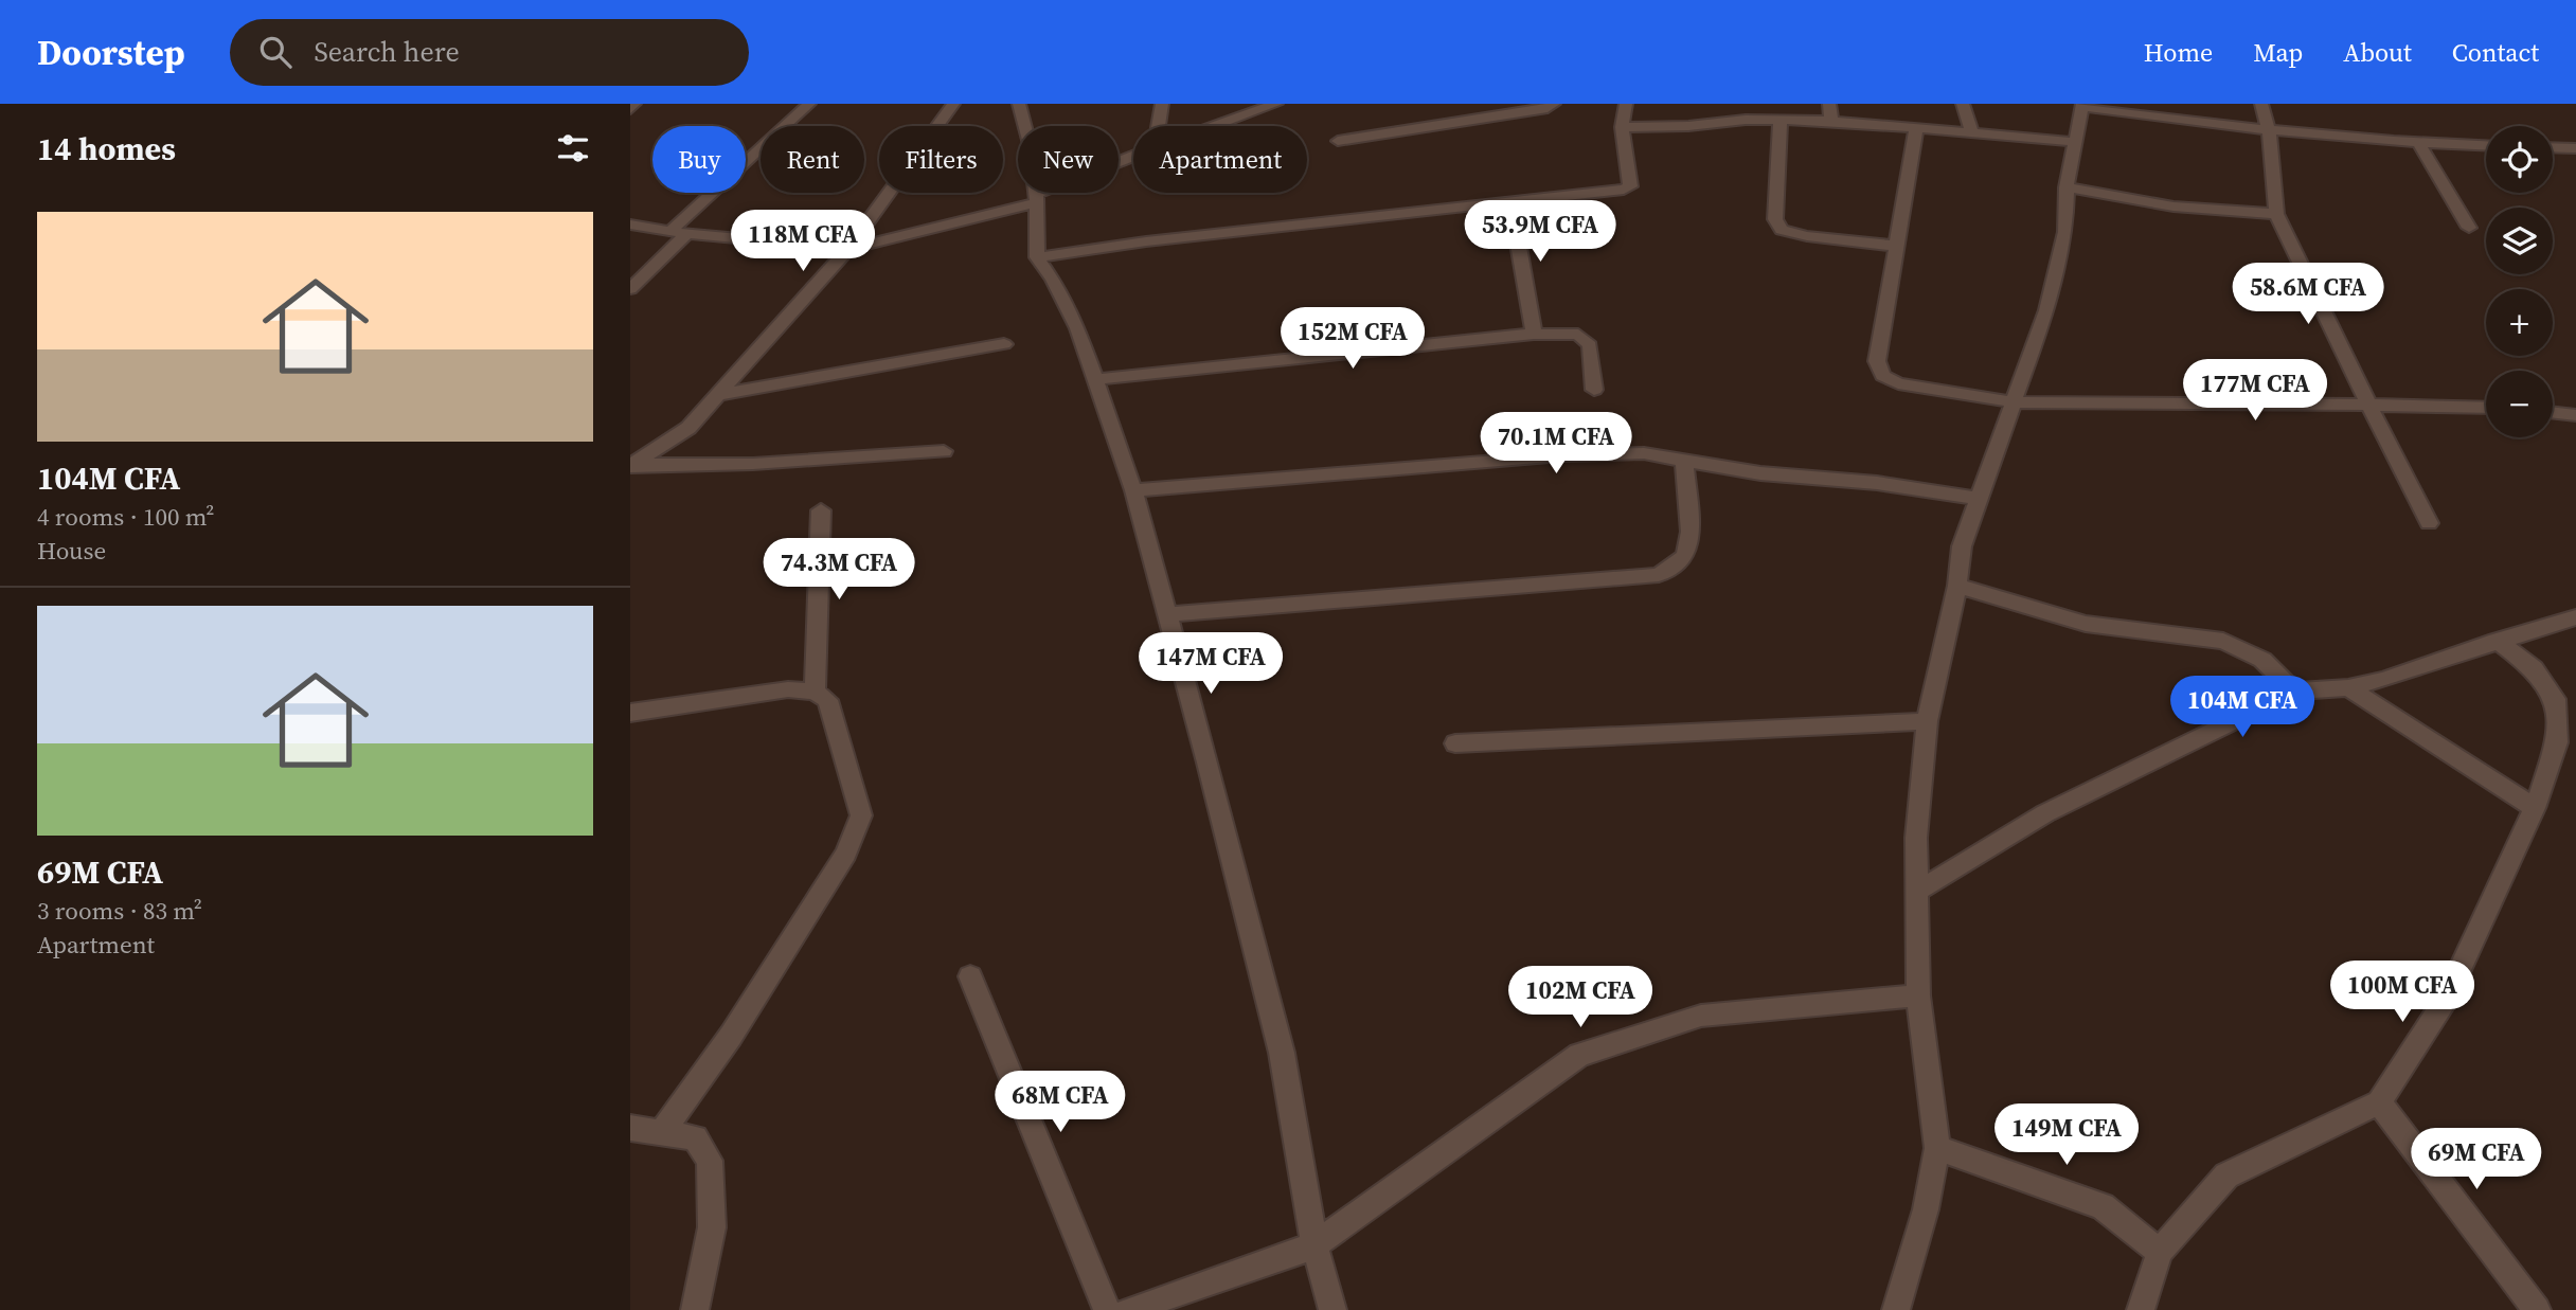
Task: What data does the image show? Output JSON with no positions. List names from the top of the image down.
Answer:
{
  "page": {
    "header": "Doorstep",
    "search": "Search here",
    "nav": [
      "Home",
      "Map",
      "About",
      "Contact"
    ],
    "heading": "14 homes",
    "map_buttons": ["+", "−"],
    "chip": [
      "Buy",
      "Rent",
      "Filters",
      "New",
      "Apartment"
    ],
    "list": [
      {
        "name": "104M CFA",
        "note": "4 rooms · 100 m² · House"
      },
      {
        "name": "69M CFA",
        "note": "3 rooms · 83 m² · Apartment"
      }
    ],
    "price": [
      "53.9M CFA",
      "118M CFA",
      "58.6M CFA",
      "152M CFA",
      "177M CFA",
      "70.1M CFA",
      "74.3M CFA",
      "147M CFA",
      "104M CFA",
      "100M CFA",
      "102M CFA",
      "68M CFA",
      "149M CFA",
      "69M CFA"
    ]
  }
}
